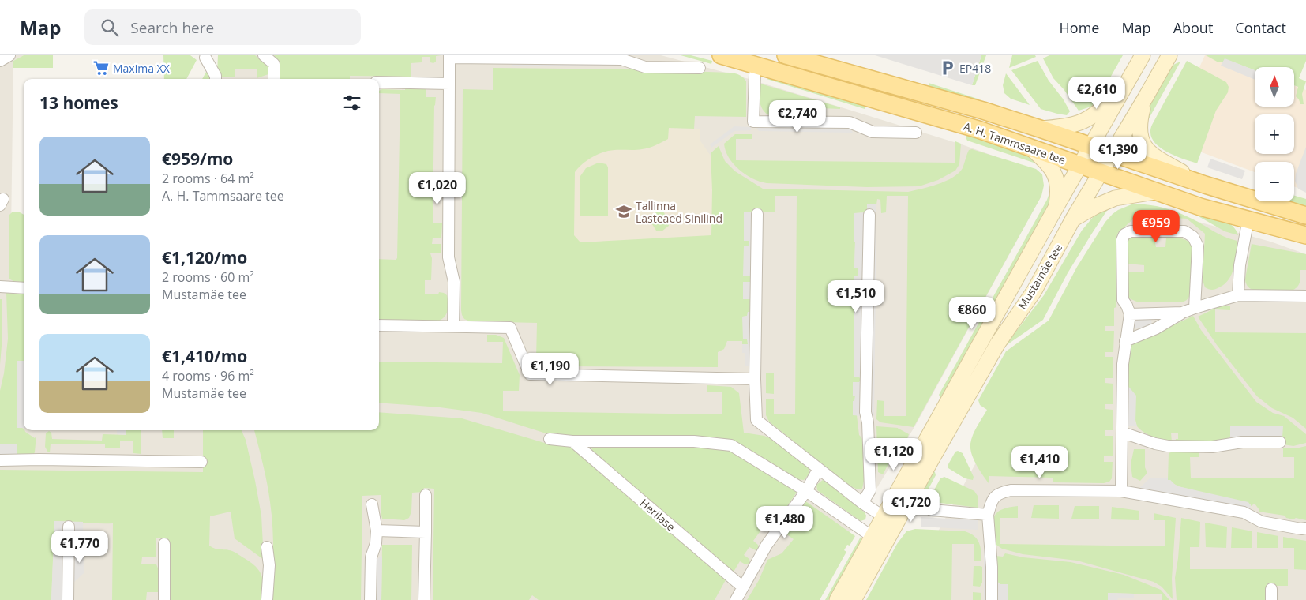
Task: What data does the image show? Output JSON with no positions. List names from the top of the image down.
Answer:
{
  "streets": {
    "main road": ["A. H. Tammsaare tee", "Mustamäe tee"],
    "street": ["Herilase"]
  },
  "crossings": [
    ["A. H. Tammsaare tee", "Mustamäe tee"]
  ],
  "places": {
    "supermarket": ["Maxima XX"],
    "parking": ["EP418"],
    "school or university": ["Tallinna Lasteaed Sinilind"]
  },
  "north": "top",
  "page": {
    "header": "Map",
    "search": "Search here",
    "nav": [
      "Home",
      "Map",
      "About",
      "Contact"
    ],
    "map_buttons": ["+", "−"],
    "price": [
      "€2,610",
      "€2,740",
      "€1,390",
      "€1,020",
      "€959",
      "€1,510",
      "€860",
      "€1,190",
      "€1,120",
      "€1,410",
      "€1,720",
      "€1,480",
      "€1,770"
    ],
    "heading": "13 homes",
    "list": [
      {
        "name": "€959/mo",
        "note": "2 rooms · 64 m² · A. H. Tammsaare tee"
      },
      {
        "name": "€1,120/mo",
        "note": "2 rooms · 60 m² · Mustamäe tee"
      },
      {
        "name": "€1,410/mo",
        "note": "4 rooms · 96 m² · Mustamäe tee"
      }
    ]
  }
}
